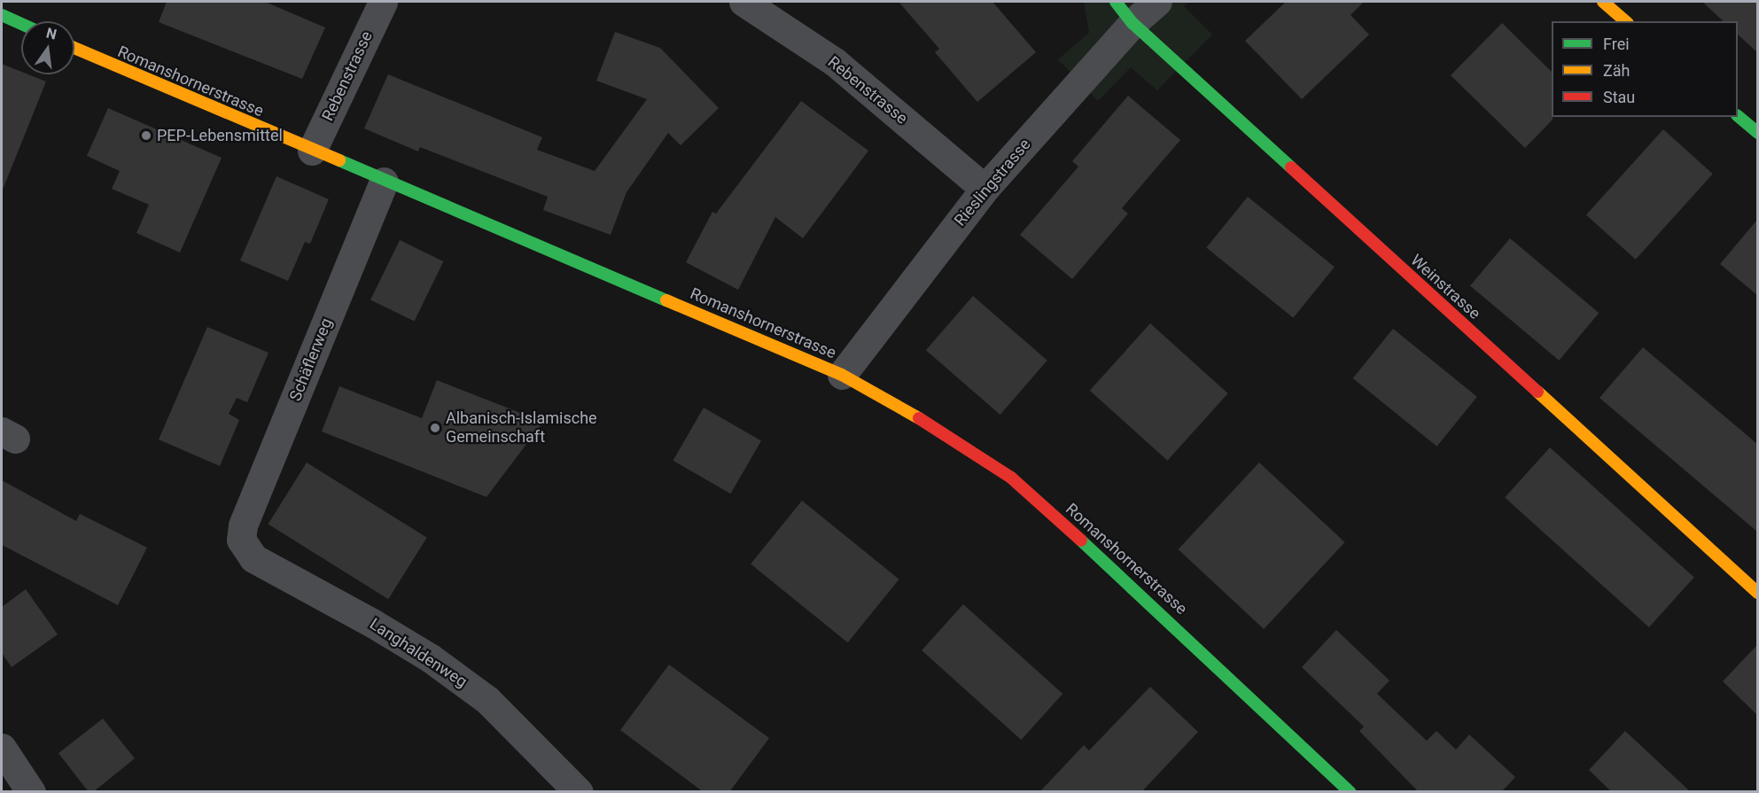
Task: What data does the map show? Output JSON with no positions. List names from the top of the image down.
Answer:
{
  "streets": {
    "street": [
      "Rebenstrasse",
      "Romanshornerstrasse",
      "Rieslingstrasse",
      "Weinstrasse",
      "Schäflerweg",
      "Langhaldenweg"
    ]
  },
  "crossings": [
    ["Rebenstrasse", "Romanshornerstrasse"],
    ["Rebenstrasse", "Rieslingstrasse"],
    ["Romanshornerstrasse", "Rieslingstrasse"],
    ["Romanshornerstrasse", "Schäflerweg"],
    ["Rieslingstrasse", "Weinstrasse"],
    ["Schäflerweg", "Langhaldenweg"]
  ],
  "places": ["PEP-Lebensmittel", "Albanisch-Islamische Gemeinschaft"],
  "legend": ["Frei", "Zäh", "Stau"],
  "north": "top"
}
